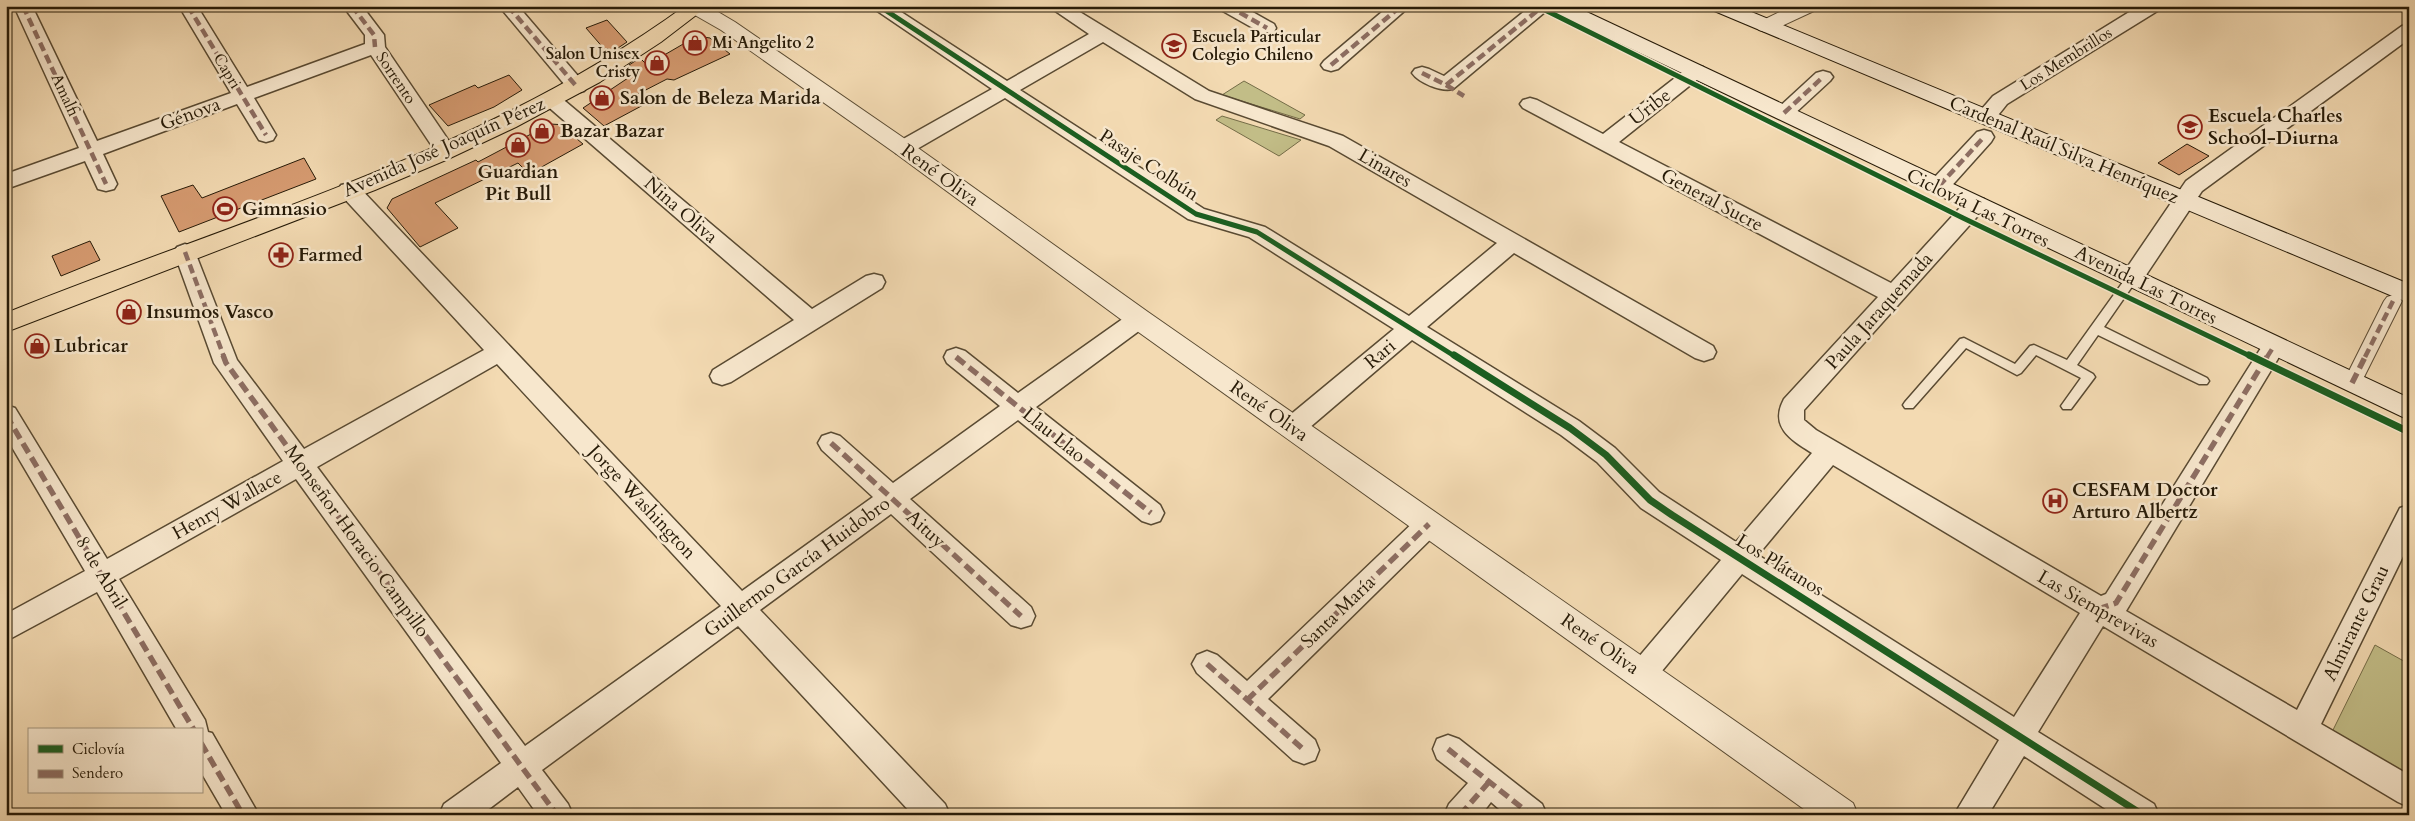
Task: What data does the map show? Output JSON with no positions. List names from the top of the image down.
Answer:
{
  "streets": {
    "main road": [
      "Avenida José Joaquín Pérez",
      "Cardenal Raúl Silva Henríquez",
      "René Oliva",
      "Avenida Las Torres"
    ],
    "street": [
      "Los Membrillos",
      "Capri",
      "Sorrento",
      "Amalfi",
      "Uribe",
      "Génova",
      "Pasaje Colbún",
      "Linares",
      "General Sucre",
      "Nina Oliva",
      "Paula Jaraquemada",
      "Rari",
      "Llau Llao",
      "Jorge Washington",
      "Henry Wallace",
      "Aituy",
      "Monseñor Horacio Campillo",
      "Los Plátanos",
      "Guillermo García Huidobro",
      "8 de Abril",
      "Las Siemprevivas",
      "Santa María",
      "Almirante Grau"
    ],
    "cycle path": ["Ciclovía Las Torres"]
  },
  "crossings": [
    ["Los Membrillos", "Cardenal Raúl Silva Henríquez"],
    ["Capri", "Génova"],
    ["Sorrento", "Génova"],
    ["Sorrento", "Avenida José Joaquín Pérez"],
    ["Amalfi", "Génova"],
    ["Uribe", "General Sucre"],
    ["Uribe", "Avenida Las Torres"],
    ["Avenida José Joaquín Pérez", "René Oliva"],
    ["Avenida José Joaquín Pérez", "Nina Oliva"],
    ["Avenida José Joaquín Pérez", "Jorge Washington"],
    ["Avenida José Joaquín Pérez", "Monseñor Horacio Campillo"],
    ["Pasaje Colbún", "Rari"],
    ["Pasaje Colbún", "Los Plátanos"],
    ["Linares", "Rari"],
    ["René Oliva", "Rari"],
    ["René Oliva", "Guillermo García Huidobro"],
    ["René Oliva", "Santa María"],
    ["General Sucre", "Paula Jaraquemada"],
    ["Avenida Las Torres", "Paula Jaraquemada"],
    ["Paula Jaraquemada", "Las Siemprevivas"],
    ["Rari", "Los Plátanos"],
    ["Llau Llao", "Guillermo García Huidobro"],
    ["Jorge Washington", "Henry Wallace"],
    ["Jorge Washington", "Guillermo García Huidobro"],
    ["Henry Wallace", "Monseñor Horacio Campillo"],
    ["Henry Wallace", "8 de Abril"],
    ["Aituy", "Guillermo García Huidobro"],
    ["Monseñor Horacio Campillo", "Guillermo García Huidobro"],
    ["Las Siemprevivas", "Almirante Grau"]
  ],
  "places": {
    "shop": [
      "Mi Angelito 2",
      "Salon Unisex Cristy",
      "Salon de Beleza Marida",
      "Bazar Bazar",
      "Guardian Pit Bull",
      "Insumos Vasco",
      "Lubricar"
    ],
    "school or university": ["Escuela Particular Colegio Chileno", "Escuela Charles School-Diurna"],
    "sports": ["Gimnasio"],
    "pharmacy": ["Farmed"],
    "hospital": ["CESFAM Doctor Arturo Albertz"]
  },
  "legend": ["Ciclovía", "Sendero"]
}
